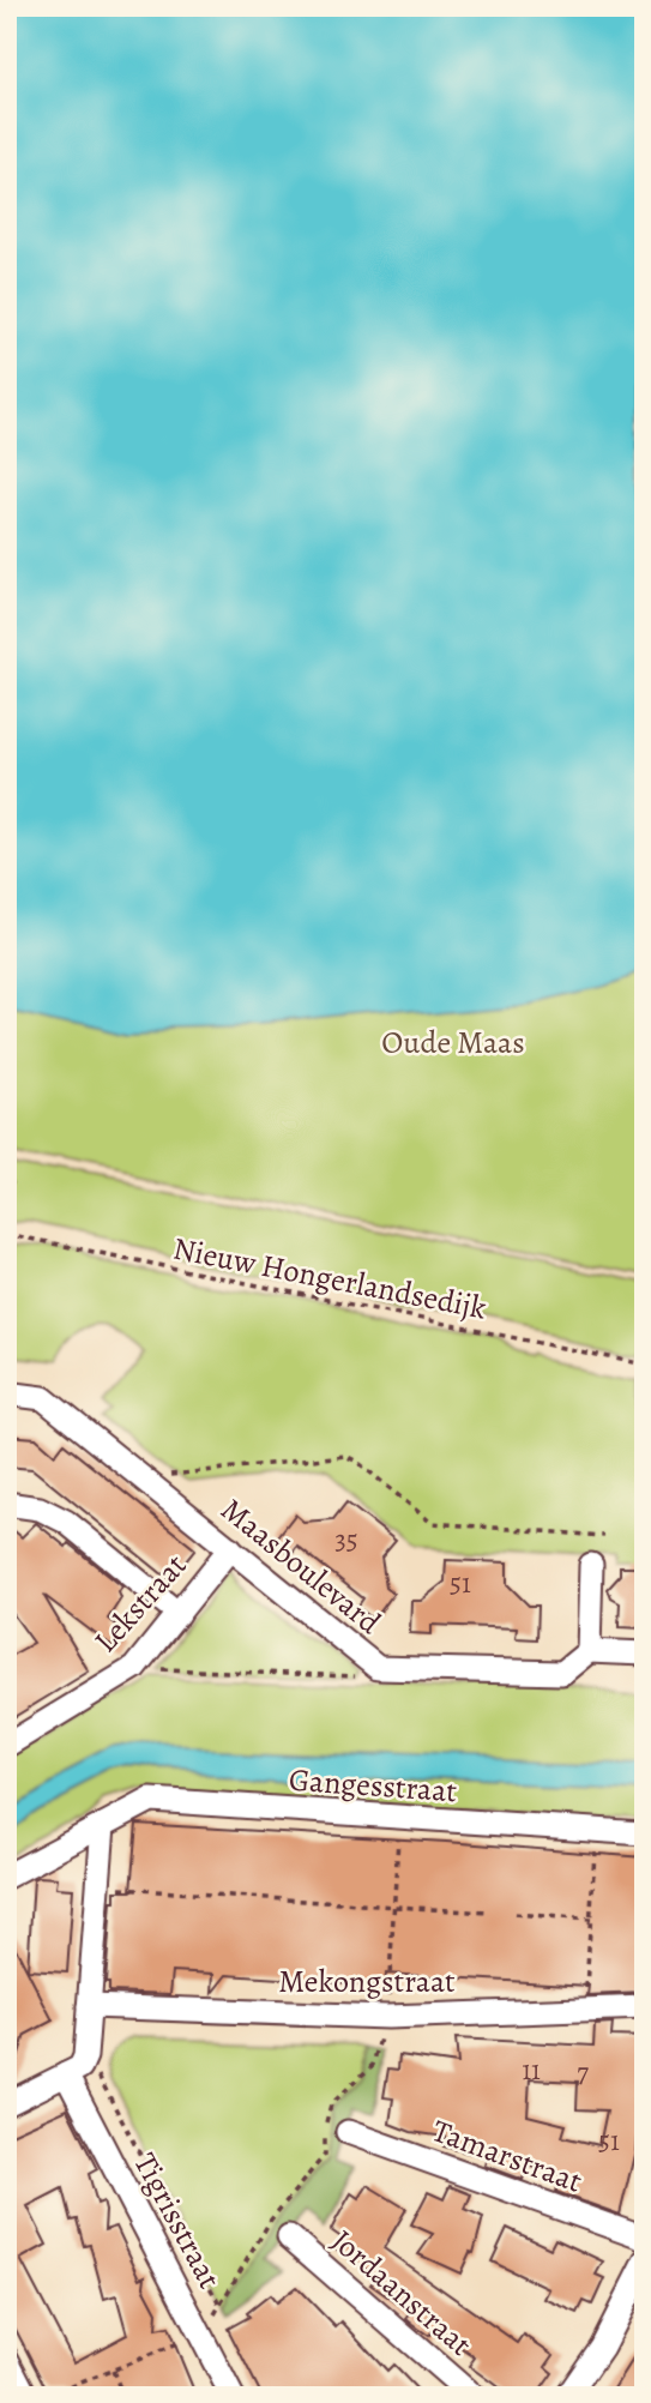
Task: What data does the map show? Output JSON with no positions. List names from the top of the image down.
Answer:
{
  "streets": {
    "street": [
      "Maasboulevard",
      "Lekstraat",
      "Gangesstraat",
      "Mekongstraat",
      "Tamarstraat",
      "Tigrisstraat",
      "Jordaanstraat"
    ],
    "path": ["Nieuw Hongerlandsedijk"]
  },
  "crossings": [
    ["Maasboulevard", "Lekstraat"]
  ],
  "parks": ["Oude Maas"],
  "house_numbers": [
    "35",
    "51",
    "11",
    "7",
    "51"
  ]
}
